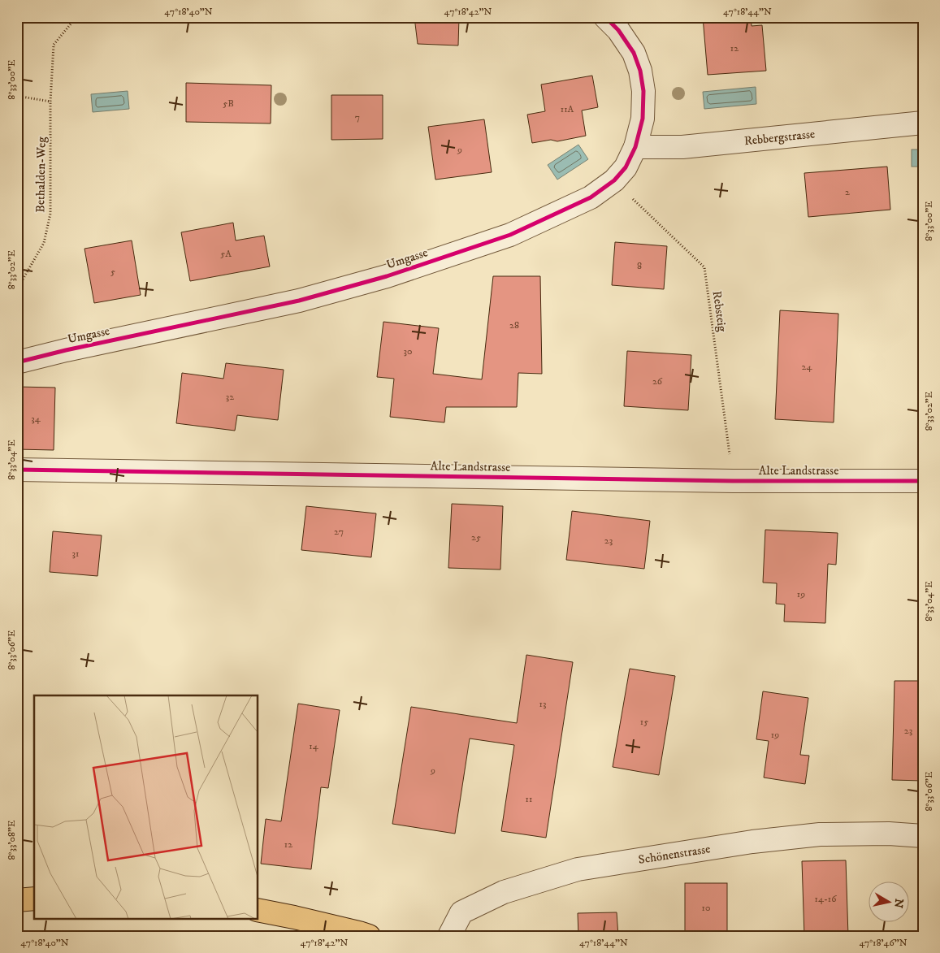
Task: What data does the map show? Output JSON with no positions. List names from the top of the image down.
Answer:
{
  "streets": {
    "street": [
      "Rebbergstrasse",
      "Umgasse",
      "Alte Landstrasse",
      "Schönenstrasse"
    ],
    "path": ["Bethalden-Weg", "Rebsteig"]
  },
  "crossings": [
    ["Rebbergstrasse", "Umgasse"],
    ["Umgasse", "Rebsteig"],
    ["Rebsteig", "Alte Landstrasse"]
  ],
  "house_numbers": [
    "12",
    "5B",
    "11A",
    "7",
    "9",
    "2",
    "5A",
    "8",
    "5",
    "28",
    "30",
    "24",
    "26",
    "32",
    "34",
    "27",
    "25",
    "23",
    "31",
    "19",
    "13",
    "15",
    "23",
    "19",
    "14",
    "9",
    "11",
    "12",
    "14-16",
    "10"
  ],
  "north": "right",
  "coordinates": [
    "47°18'40\"N",
    "47°18'42\"N",
    "47°18'44\"N",
    "8°33'00\"E",
    "8°33'02\"E",
    "8°33'04\"E",
    "8°33'06\"E",
    "8°33'08\"E",
    "47°18'46\"N"
  ]
}
